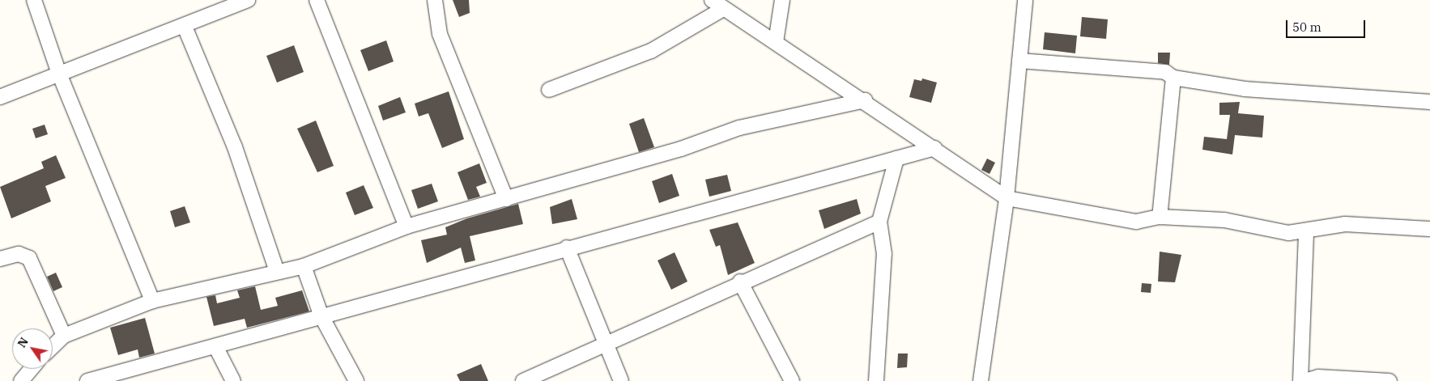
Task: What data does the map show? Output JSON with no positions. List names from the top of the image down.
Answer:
{
  "scale_bar": "50 m",
  "north": "top left"
}
